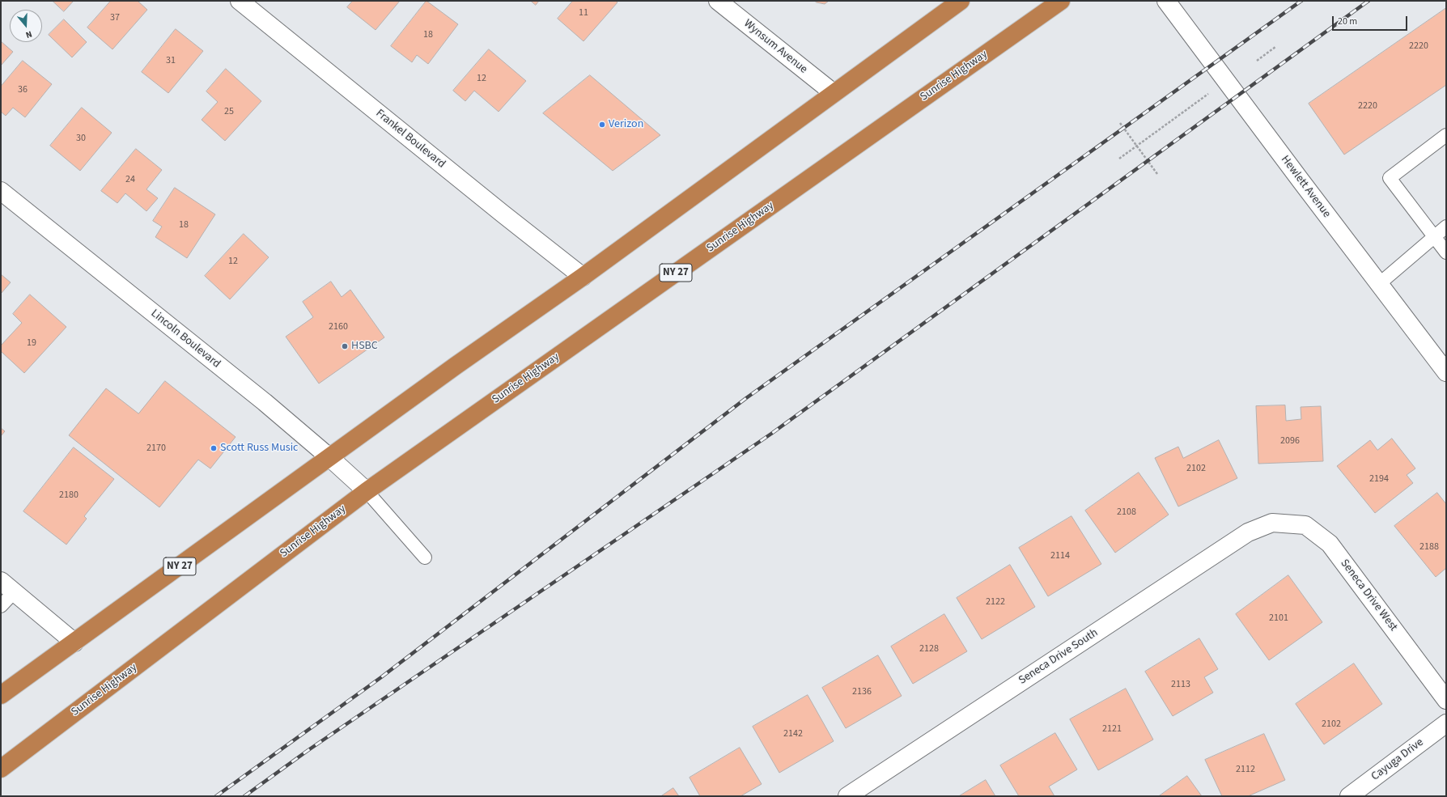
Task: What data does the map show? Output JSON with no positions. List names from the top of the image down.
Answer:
{
  "streets": {
    "highway": ["Sunrise Highway", "NY 27"],
    "street": [
      "Wynsum Avenue",
      "Frankel Boulevard",
      "Hewlett Avenue",
      "Lincoln Boulevard",
      "Seneca Drive West",
      "Seneca Drive South",
      "Cayuga Drive"
    ]
  },
  "crossings": [
    ["Wynsum Avenue", "NY 27"],
    ["Sunrise Highway", "Lincoln Boulevard"],
    ["Frankel Boulevard", "NY 27"],
    ["NY 27", "Lincoln Boulevard"],
    ["Seneca Drive West", "Seneca Drive South"]
  ],
  "places": ["Verizon", "HSBC", "Scott Russ Music"],
  "house_numbers": [
    "11",
    "37",
    "18",
    "2220",
    "31",
    "12",
    "36",
    "2220",
    "25",
    "30",
    "24",
    "18",
    "12",
    "2160",
    "19",
    "2096",
    "2170",
    "2102",
    "2194",
    "2180",
    "2108",
    "2188",
    "2114",
    "2122",
    "2101",
    "2128",
    "2113",
    "2136",
    "2102",
    "2121",
    "2142",
    "2112"
  ],
  "scale_bar": "20 m",
  "north": "bottom"
}
